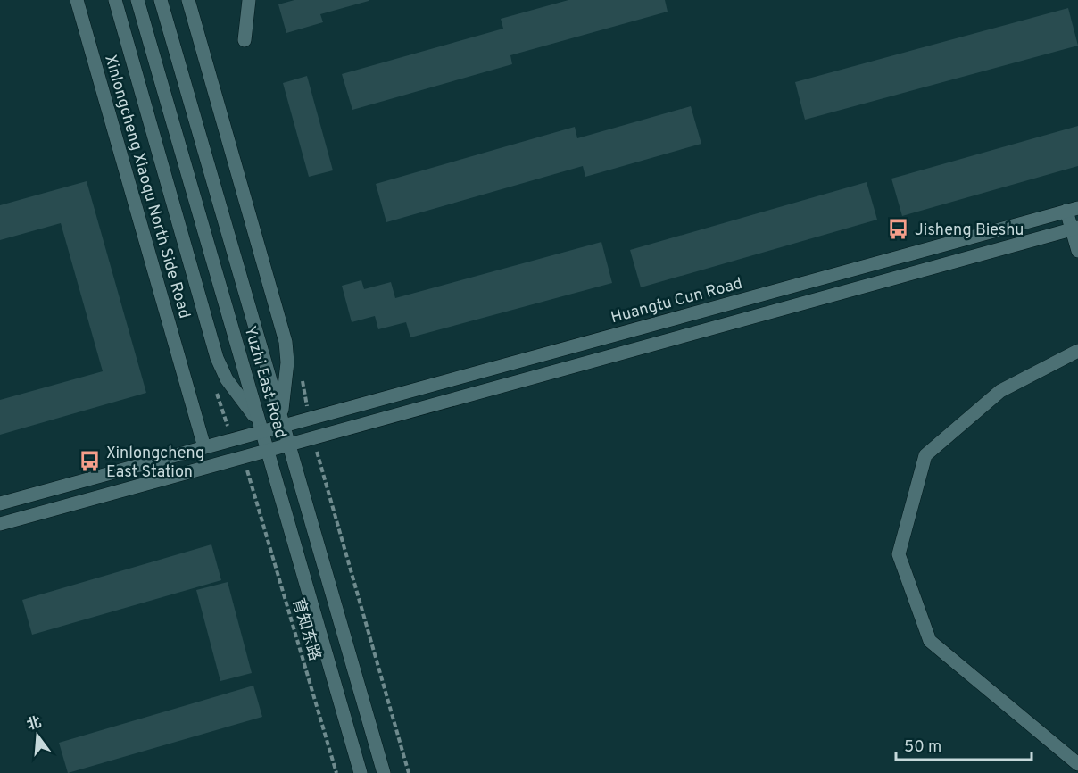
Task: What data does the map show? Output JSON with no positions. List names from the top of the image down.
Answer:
{
  "streets": {
    "main road": ["Xinlongcheng Xiaoqu North Side Road", "Huangtu Cun Road", "Yuzhi East Road"],
    "path": ["育知东路"]
  },
  "crossings": [
    ["Xinlongcheng Xiaoqu North Side Road", "Huangtu Cun Road"],
    ["Huangtu Cun Road", "Yuzhi East Road"]
  ],
  "places": {
    "bus stop": ["Jisheng Bieshu", "Xinlongcheng East Station"]
  },
  "scale_bar": "50 m",
  "north": "top"
}
